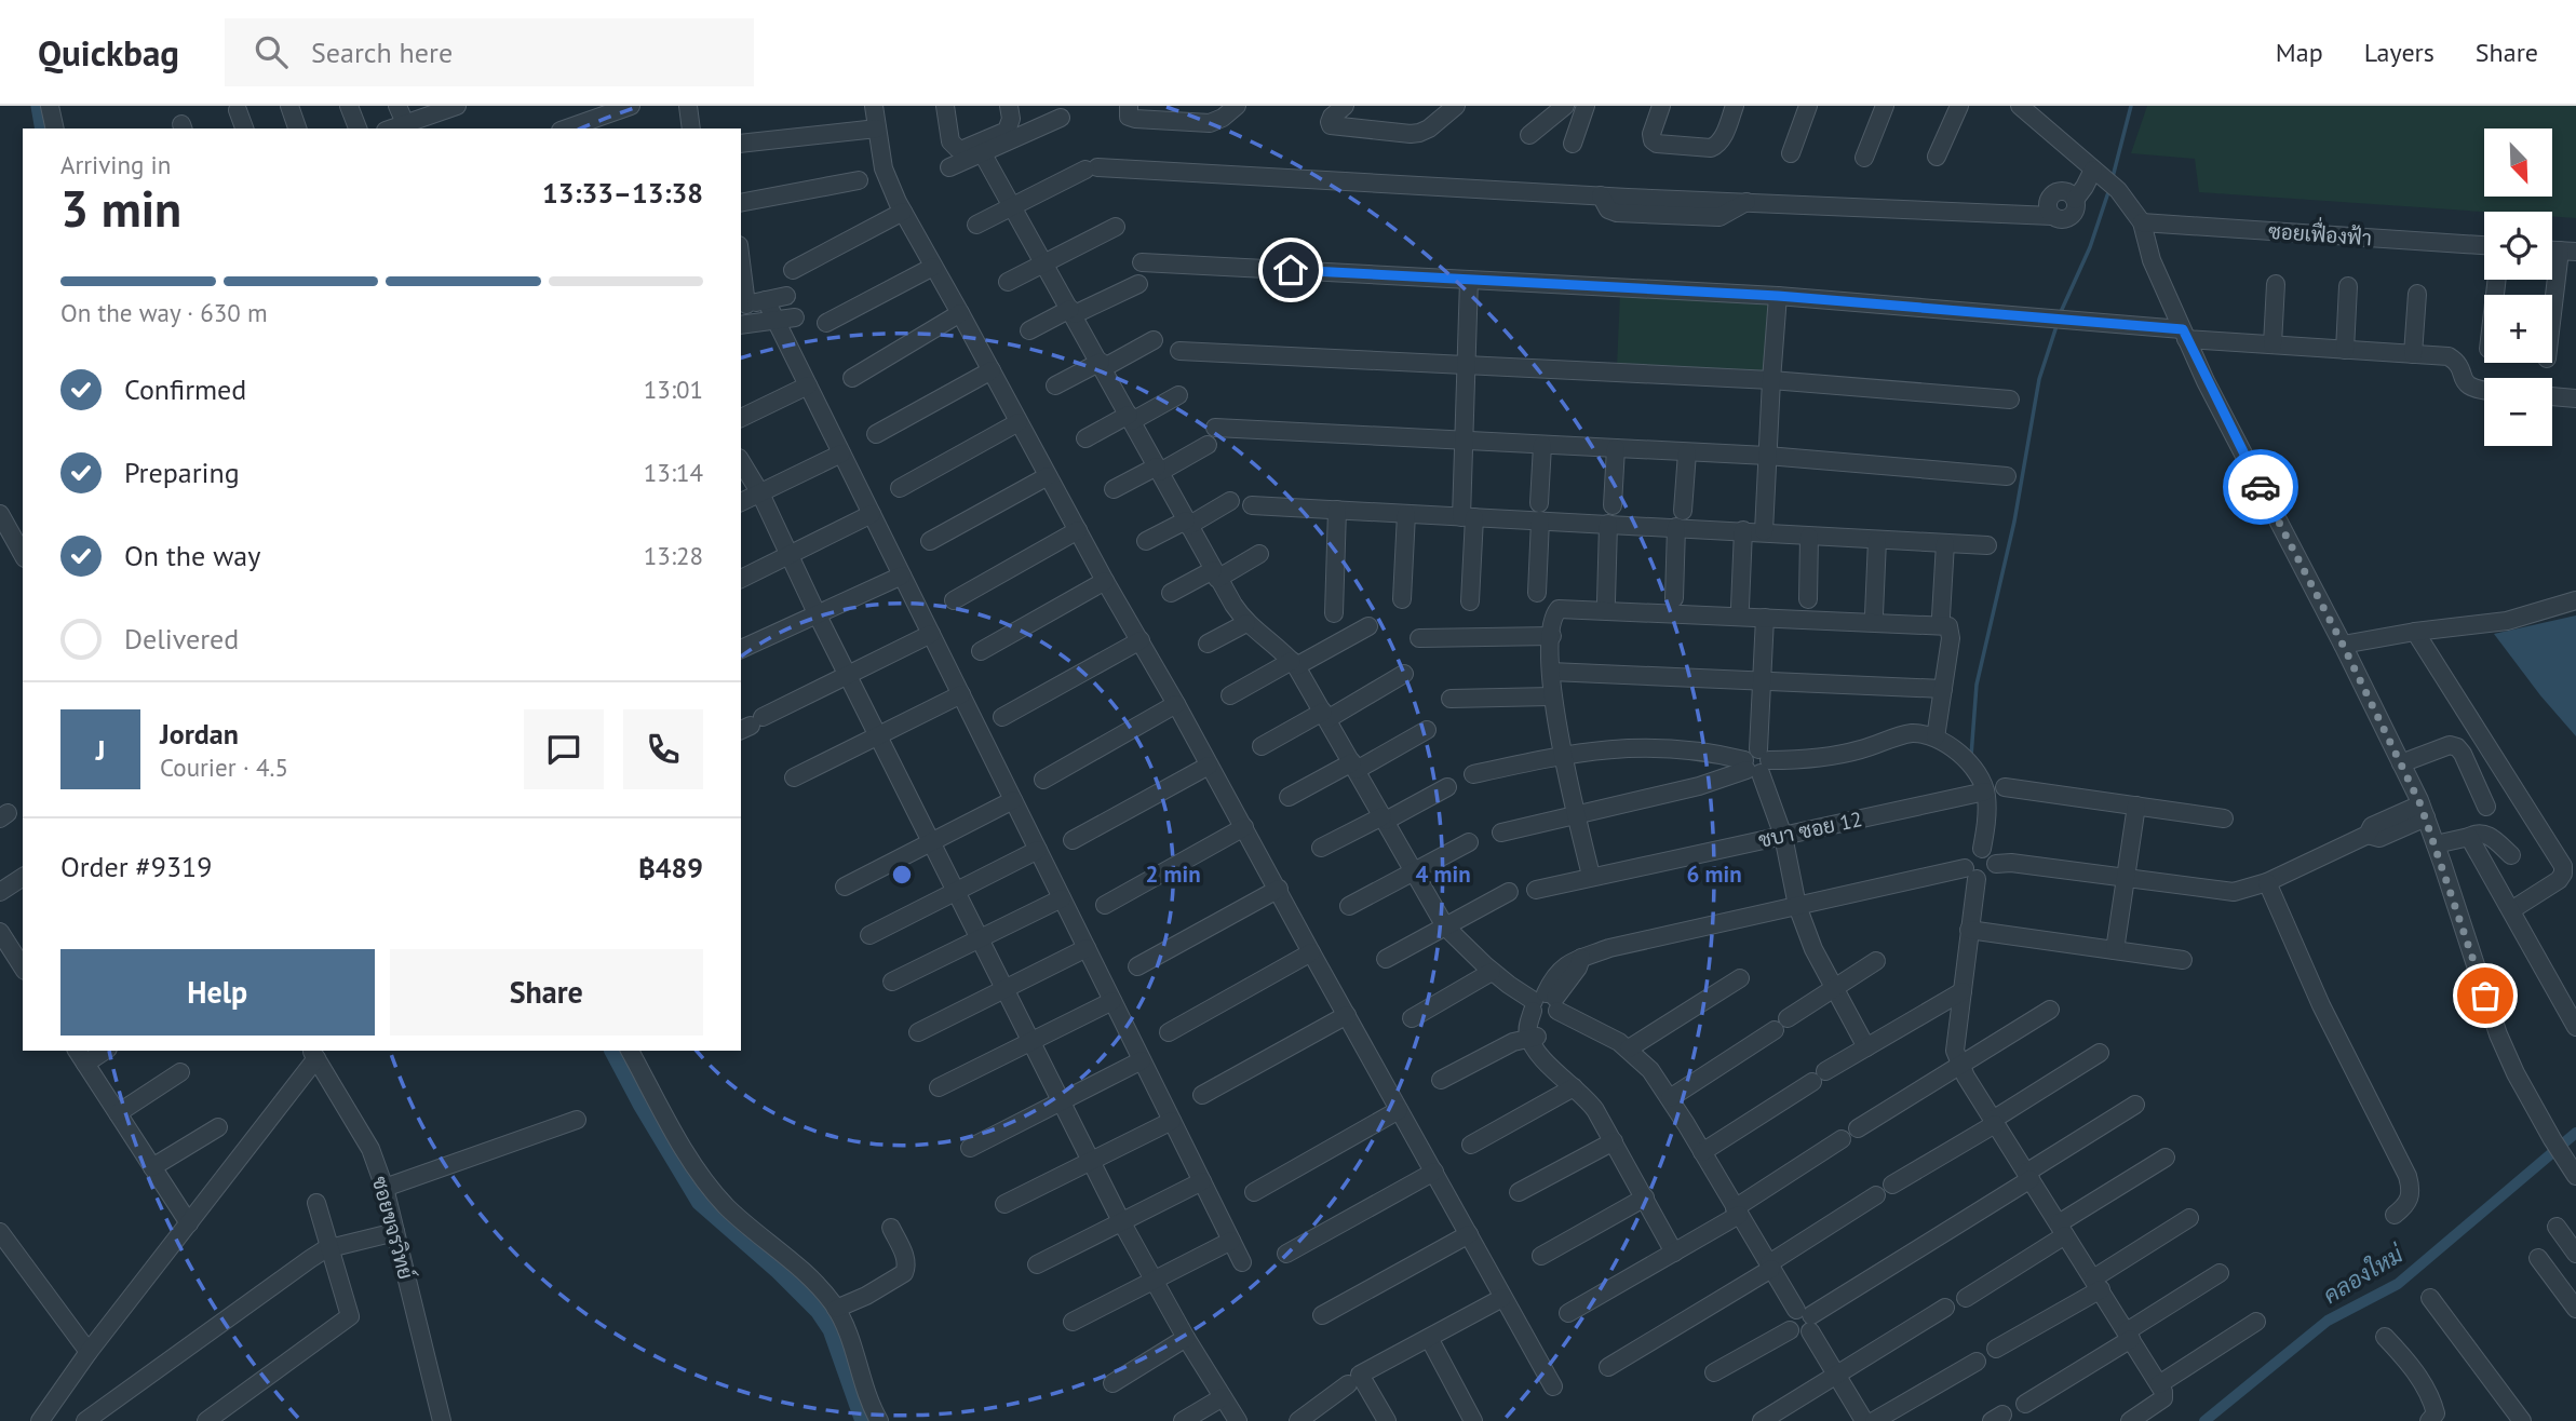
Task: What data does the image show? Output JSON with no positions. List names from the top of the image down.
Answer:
{
  "streets": {
    "street": ["ซอยเฟื่องฟ้า", "ชบา ซอย 12", "ซอยขจรวิทย์"]
  },
  "water": ["คลองใหม่"],
  "north": "bottom right",
  "page": {
    "header": "Quickbag",
    "search": "Search here",
    "nav": ["Map", "Layers", "Share"],
    "map_buttons": ["+", "−"],
    "heading": ["3 min", "Arriving in", "13:33–13:38"],
    "panel": [
      "Jordan",
      "Courier · 4.5",
      "Order #9319",
      "฿489"
    ],
    "bar": "On the way · 630 m",
    "list": [
      ["Confirmed", "13:01"],
      ["Preparing", "13:14"],
      ["On the way", "13:28"],
      "Delivered"
    ],
    "round": "J",
    "buttons": ["Help", "Share"]
  },
  "rings": ["2 min", "4 min", "6 min"]
}
